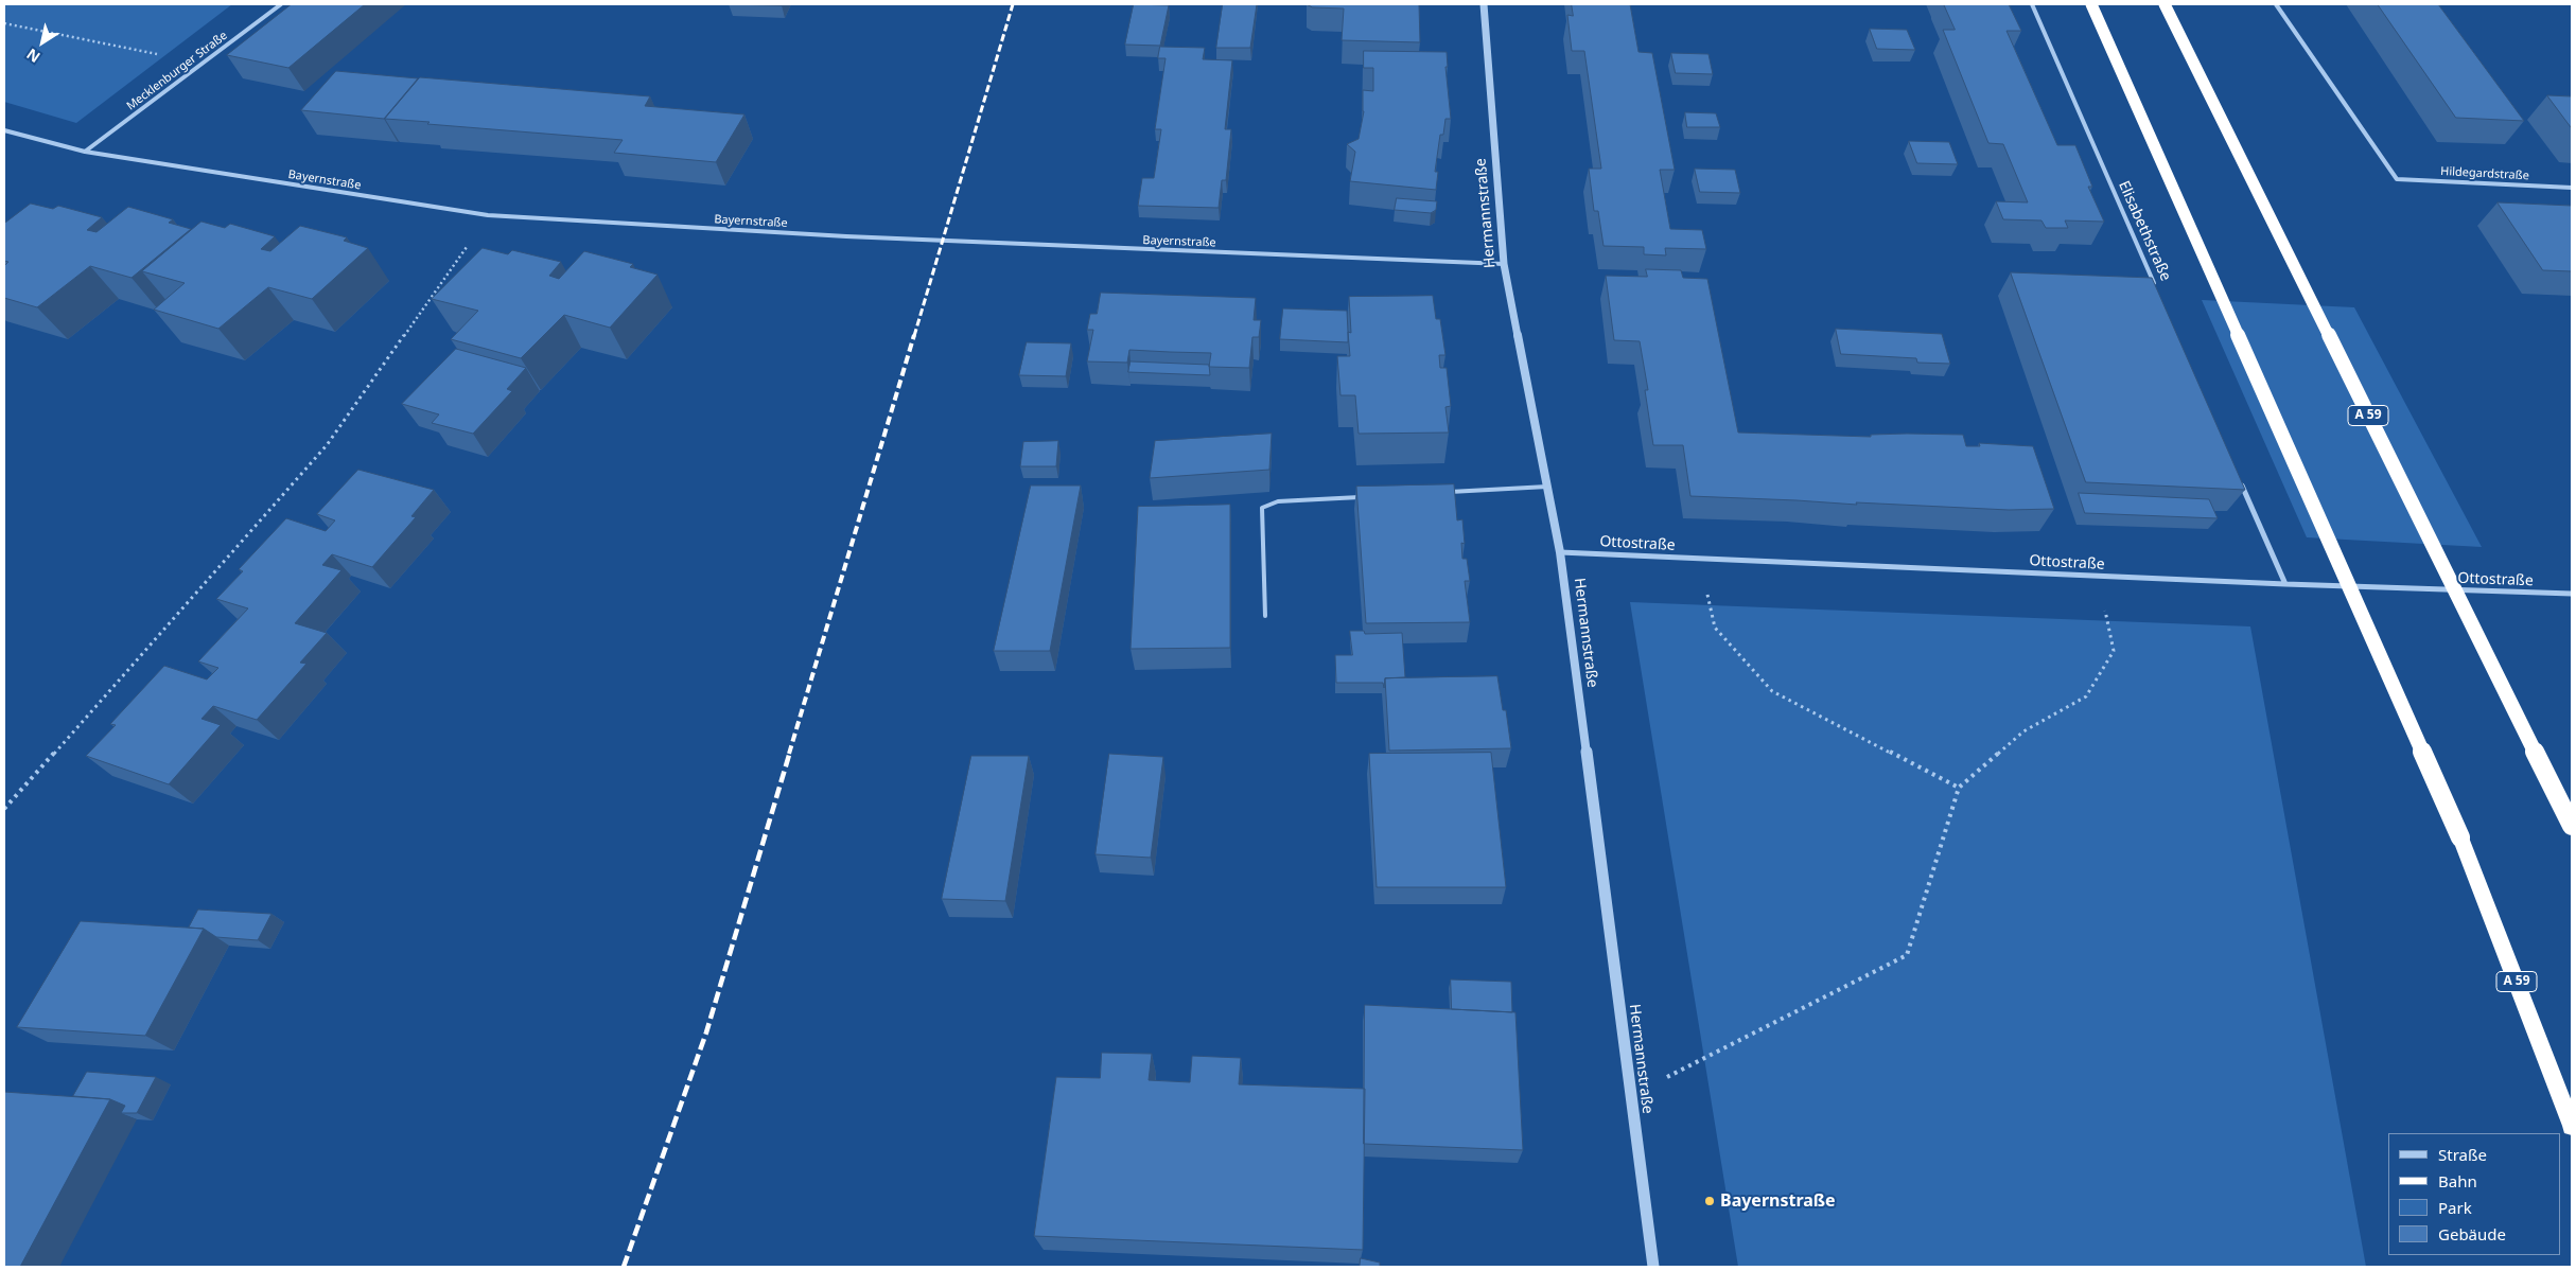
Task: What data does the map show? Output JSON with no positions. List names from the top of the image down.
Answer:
{
  "streets": {
    "highway": ["A 59"],
    "street": [
      "Mecklenburger Straße",
      "Hildegardstraße",
      "Bayernstraße",
      "Hermannstraße",
      "Elisabethstraße",
      "Ottostraße"
    ]
  },
  "crossings": [
    ["Mecklenburger Straße", "Bayernstraße"],
    ["Bayernstraße", "Hermannstraße"],
    ["Hermannstraße", "Ottostraße"]
  ],
  "places": ["Bayernstraße"],
  "legend": [
    "Straße",
    "Bahn",
    "Park",
    "Gebäude"
  ],
  "north": "bottom left"
}
